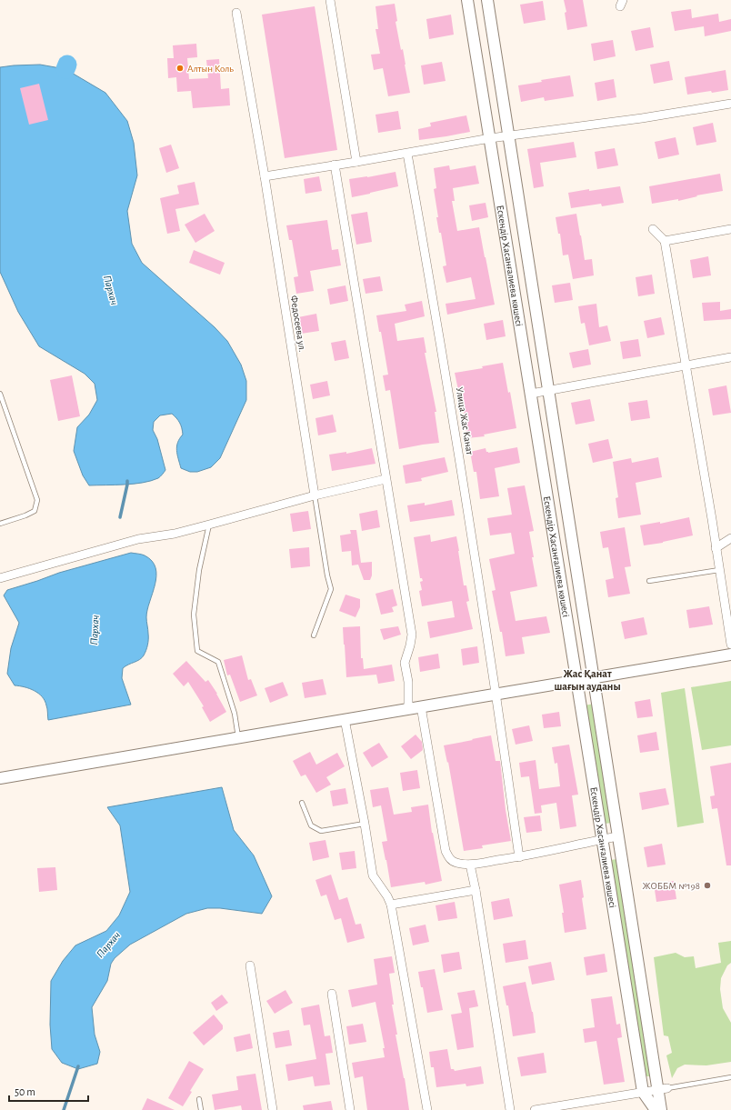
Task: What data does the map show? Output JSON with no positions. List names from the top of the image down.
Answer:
{
  "streets": {
    "street": ["Ескендір Хасанғалиева көшесі", "Федосеева ул.", "Улица Жас Канат"]
  },
  "districts": ["Жас Қанат шағын ауданы"],
  "water": ["Пархач"],
  "places": ["Алтын Коль", "ЖОББМ №198"],
  "scale_bar": "50 m"
}
